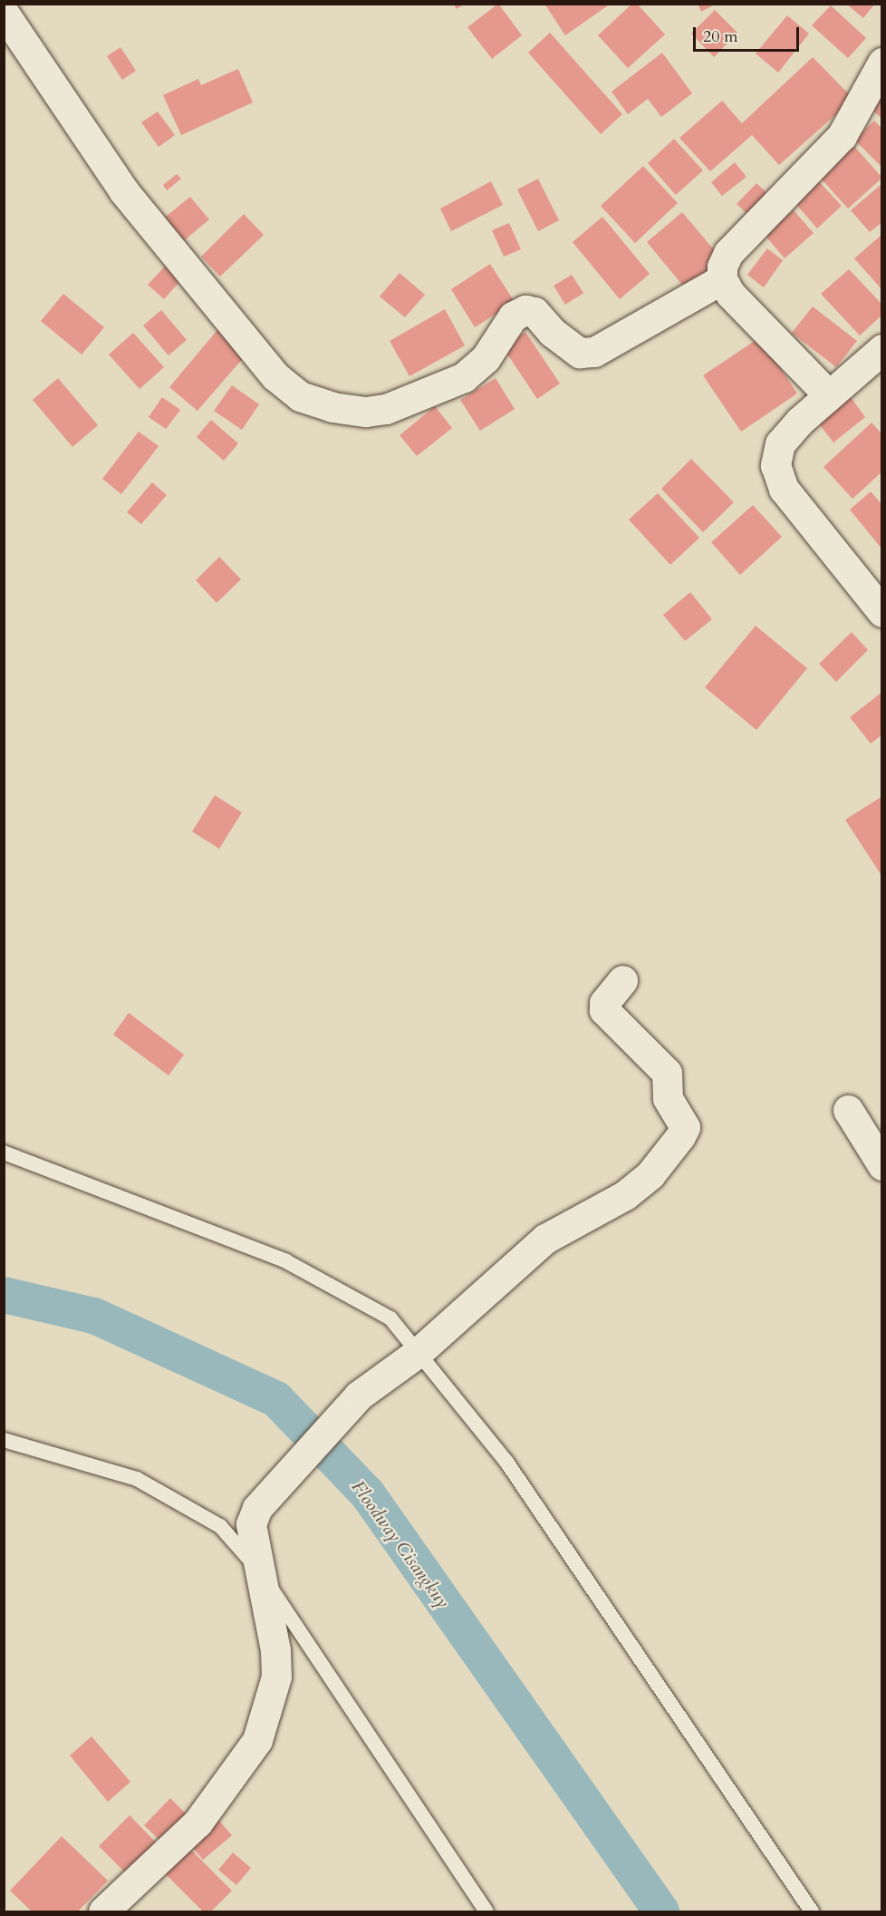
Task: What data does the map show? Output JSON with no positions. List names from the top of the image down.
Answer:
{
  "water": ["Floodway Cisangkuy"],
  "scale_bar": "20 m"
}
